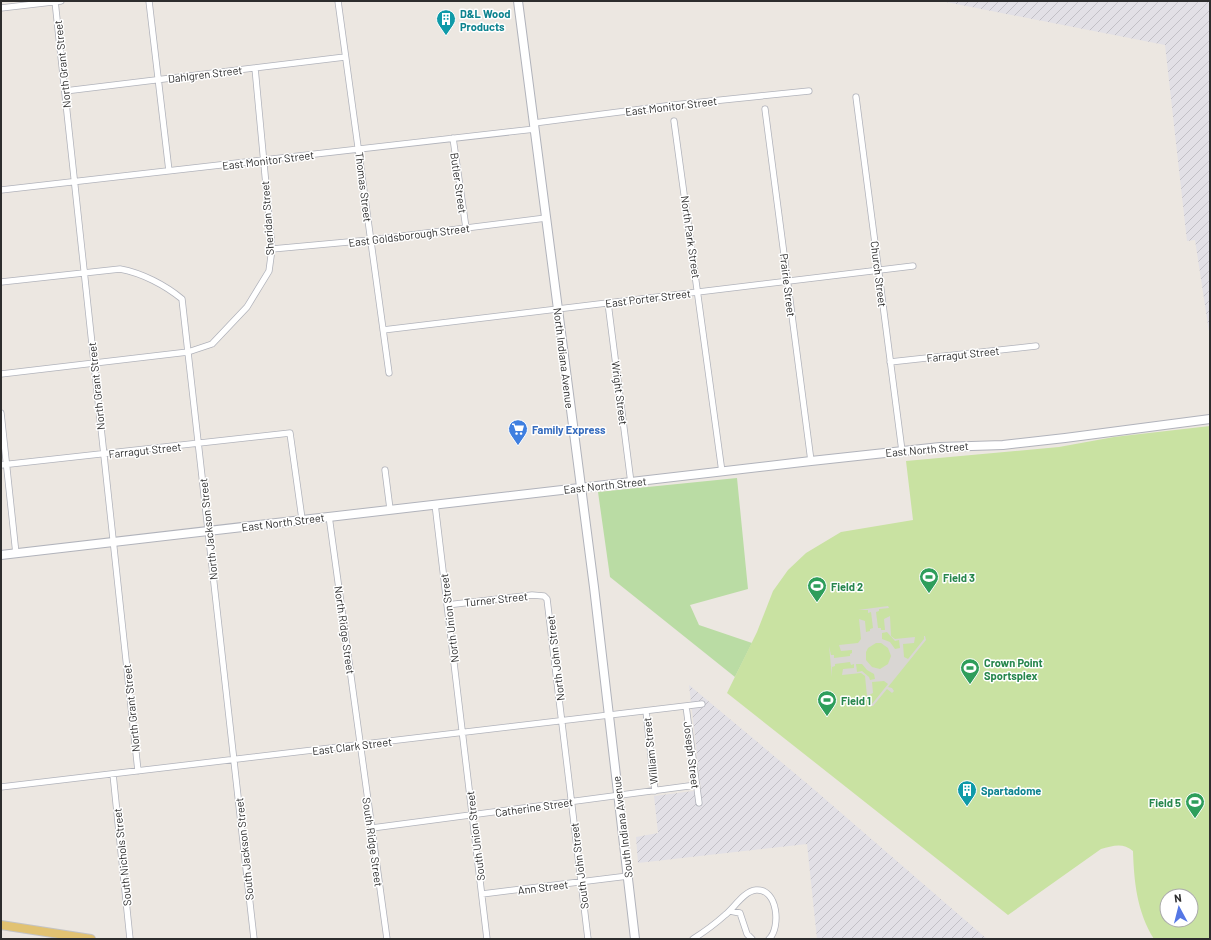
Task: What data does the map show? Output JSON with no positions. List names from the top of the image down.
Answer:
{
  "streets": {
    "street": [
      "North Grant Street",
      "Dahlgren Street",
      "East Monitor Street",
      "Butler Street",
      "Thomas Street",
      "Sheridan Street",
      "East Goldsborough Street",
      "North Park Street",
      "Church Street",
      "Prairie Street",
      "East Porter Street",
      "Farragut Street",
      "North Indiana Avenue",
      "Wright Street",
      "East North Street",
      "North Jackson Street",
      "Turner Street",
      "North Union Street",
      "North Ridge Street",
      "North John Street",
      "East Clark Street",
      "William Street",
      "Joseph Street",
      "Catherine Street",
      "South Indiana Avenue",
      "South Union Street",
      "South Ridge Street",
      "South Jackson Street",
      "South Nichols Street",
      "South John Street",
      "Ann Street"
    ]
  },
  "crossings": [
    ["North Grant Street", "Dahlgren Street"],
    ["North Grant Street", "East Monitor Street"],
    ["North Grant Street", "Farragut Street"],
    ["North Grant Street", "East North Street"],
    ["North Grant Street", "North Jackson Street"],
    ["North Grant Street", "East Clark Street"],
    ["Dahlgren Street", "Thomas Street"],
    ["Dahlgren Street", "Sheridan Street"],
    ["East Monitor Street", "Butler Street"],
    ["East Monitor Street", "Thomas Street"],
    ["East Monitor Street", "Sheridan Street"],
    ["East Monitor Street", "North Indiana Avenue"],
    ["Butler Street", "East Goldsborough Street"],
    ["Thomas Street", "East Goldsborough Street"],
    ["Thomas Street", "East Porter Street"],
    ["Sheridan Street", "East Goldsborough Street"],
    ["Sheridan Street", "North Jackson Street"],
    ["East Goldsborough Street", "North Indiana Avenue"],
    ["North Park Street", "East Porter Street"],
    ["North Park Street", "East North Street"],
    ["Church Street", "East Porter Street"],
    ["Church Street", "Farragut Street"],
    ["Church Street", "East North Street"],
    ["Prairie Street", "East Porter Street"],
    ["Prairie Street", "East North Street"],
    ["East Porter Street", "North Indiana Avenue"],
    ["East Porter Street", "Wright Street"],
    ["Farragut Street", "East North Street"],
    ["Farragut Street", "North Jackson Street"],
    ["North Indiana Avenue", "East North Street"],
    ["North Indiana Avenue", "East Clark Street"],
    ["North Indiana Avenue", "South Indiana Avenue"],
    ["Wright Street", "East North Street"],
    ["East North Street", "North Jackson Street"],
    ["East North Street", "North Union Street"],
    ["East North Street", "North Ridge Street"],
    ["North Jackson Street", "East Clark Street"],
    ["North Jackson Street", "South Jackson Street"],
    ["Turner Street", "North Union Street"],
    ["Turner Street", "North John Street"],
    ["North Union Street", "East Clark Street"],
    ["North Union Street", "South Union Street"],
    ["North Ridge Street", "East Clark Street"],
    ["North Ridge Street", "South Ridge Street"],
    ["North John Street", "East Clark Street"],
    ["North John Street", "South John Street"],
    ["East Clark Street", "William Street"],
    ["East Clark Street", "Joseph Street"],
    ["East Clark Street", "South Indiana Avenue"],
    ["East Clark Street", "South Union Street"],
    ["East Clark Street", "South Ridge Street"],
    ["East Clark Street", "South Jackson Street"],
    ["East Clark Street", "South Nichols Street"],
    ["East Clark Street", "South John Street"],
    ["William Street", "Catherine Street"],
    ["Joseph Street", "Catherine Street"],
    ["Catherine Street", "South Indiana Avenue"],
    ["Catherine Street", "South Union Street"],
    ["Catherine Street", "South Ridge Street"],
    ["Catherine Street", "South John Street"],
    ["South Indiana Avenue", "Ann Street"],
    ["South Union Street", "Ann Street"],
    ["South John Street", "Ann Street"]
  ],
  "places": {
    "building": ["D&L Wood Products", "Spartadome"],
    "supermarket": ["Family Express"],
    "sports": [
      "Field 3",
      "Field 2",
      "Crown Point Sportsplex",
      "Field 1",
      "Field 5"
    ]
  },
  "north": "top"
}
